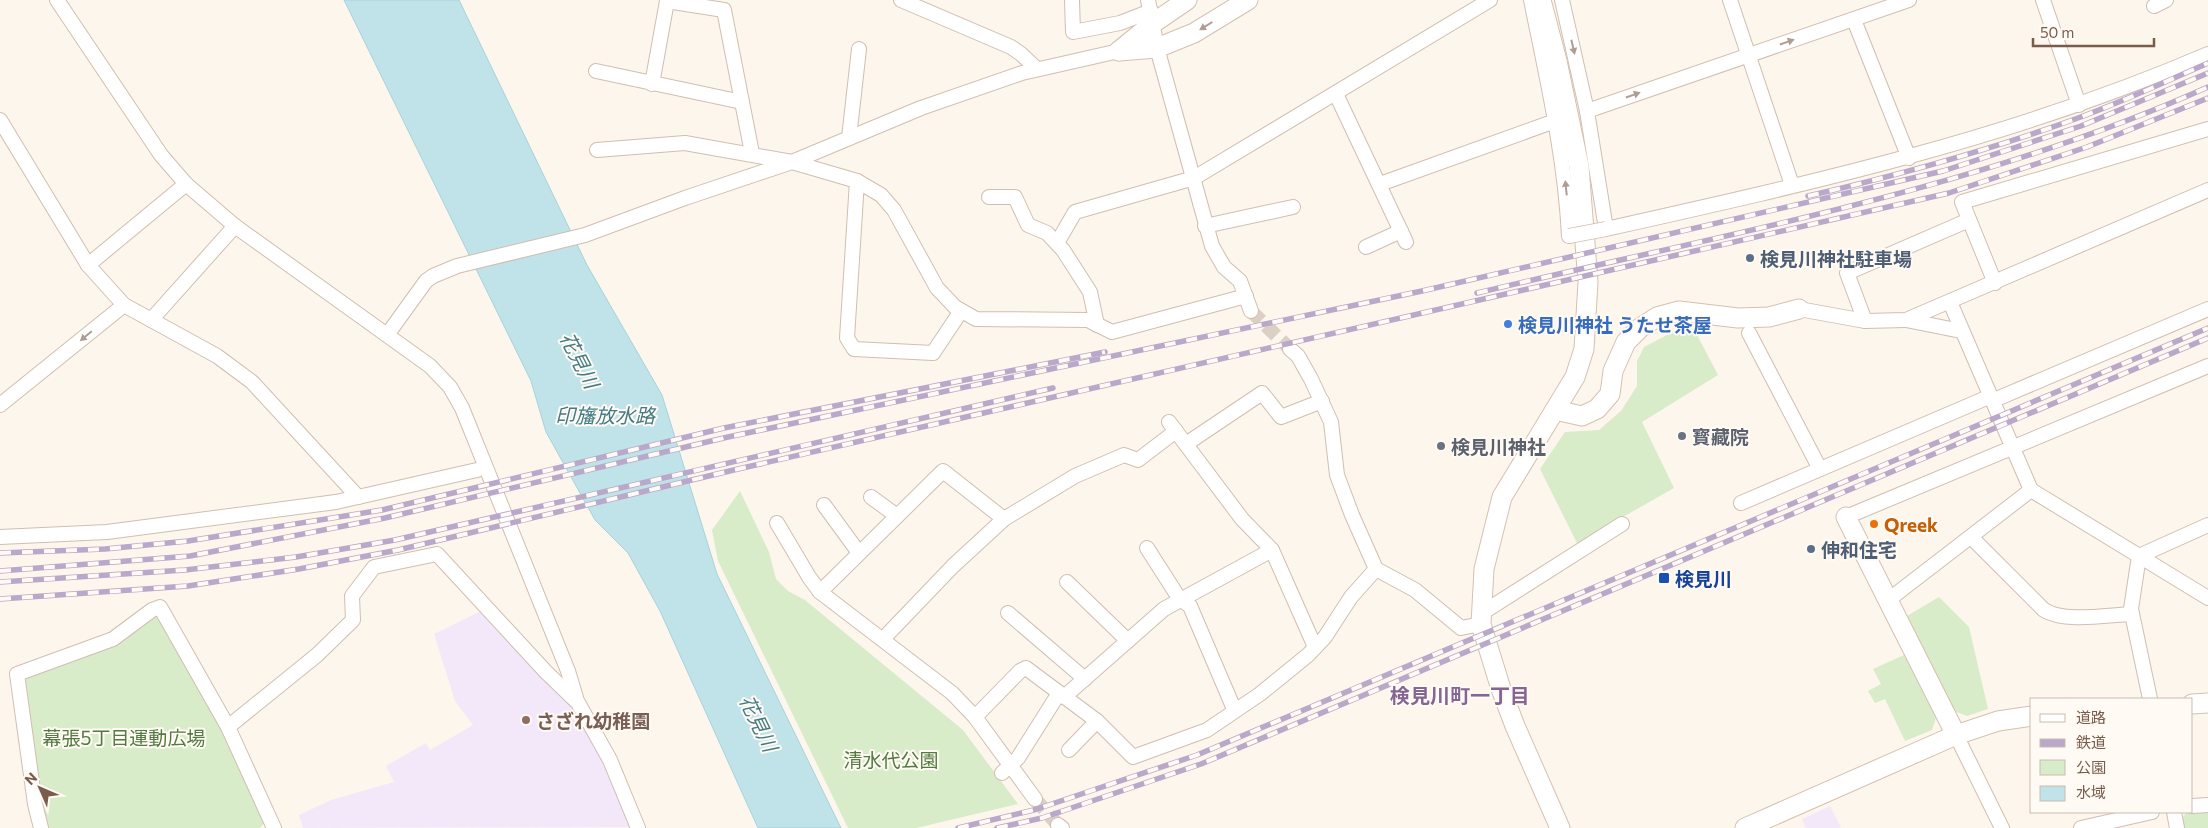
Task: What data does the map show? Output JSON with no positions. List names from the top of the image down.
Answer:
{
  "districts": ["検見川町一丁目"],
  "water": ["花見川", "印旛放水路"],
  "parks": ["幕張5丁目運動広場", "清水代公園"],
  "places": {
    "other": [
      "検見川神社駐車場",
      "検見川神社 うたせ茶屋",
      "寳藏院",
      "検見川神社",
      "Qreek",
      "伸和住宅",
      "さざれ幼稚園"
    ],
    "transit": ["検見川"]
  },
  "legend": [
    "道路",
    "鉄道",
    "公園",
    "水域"
  ],
  "scale_bar": "50 m",
  "north": "top left"
}
